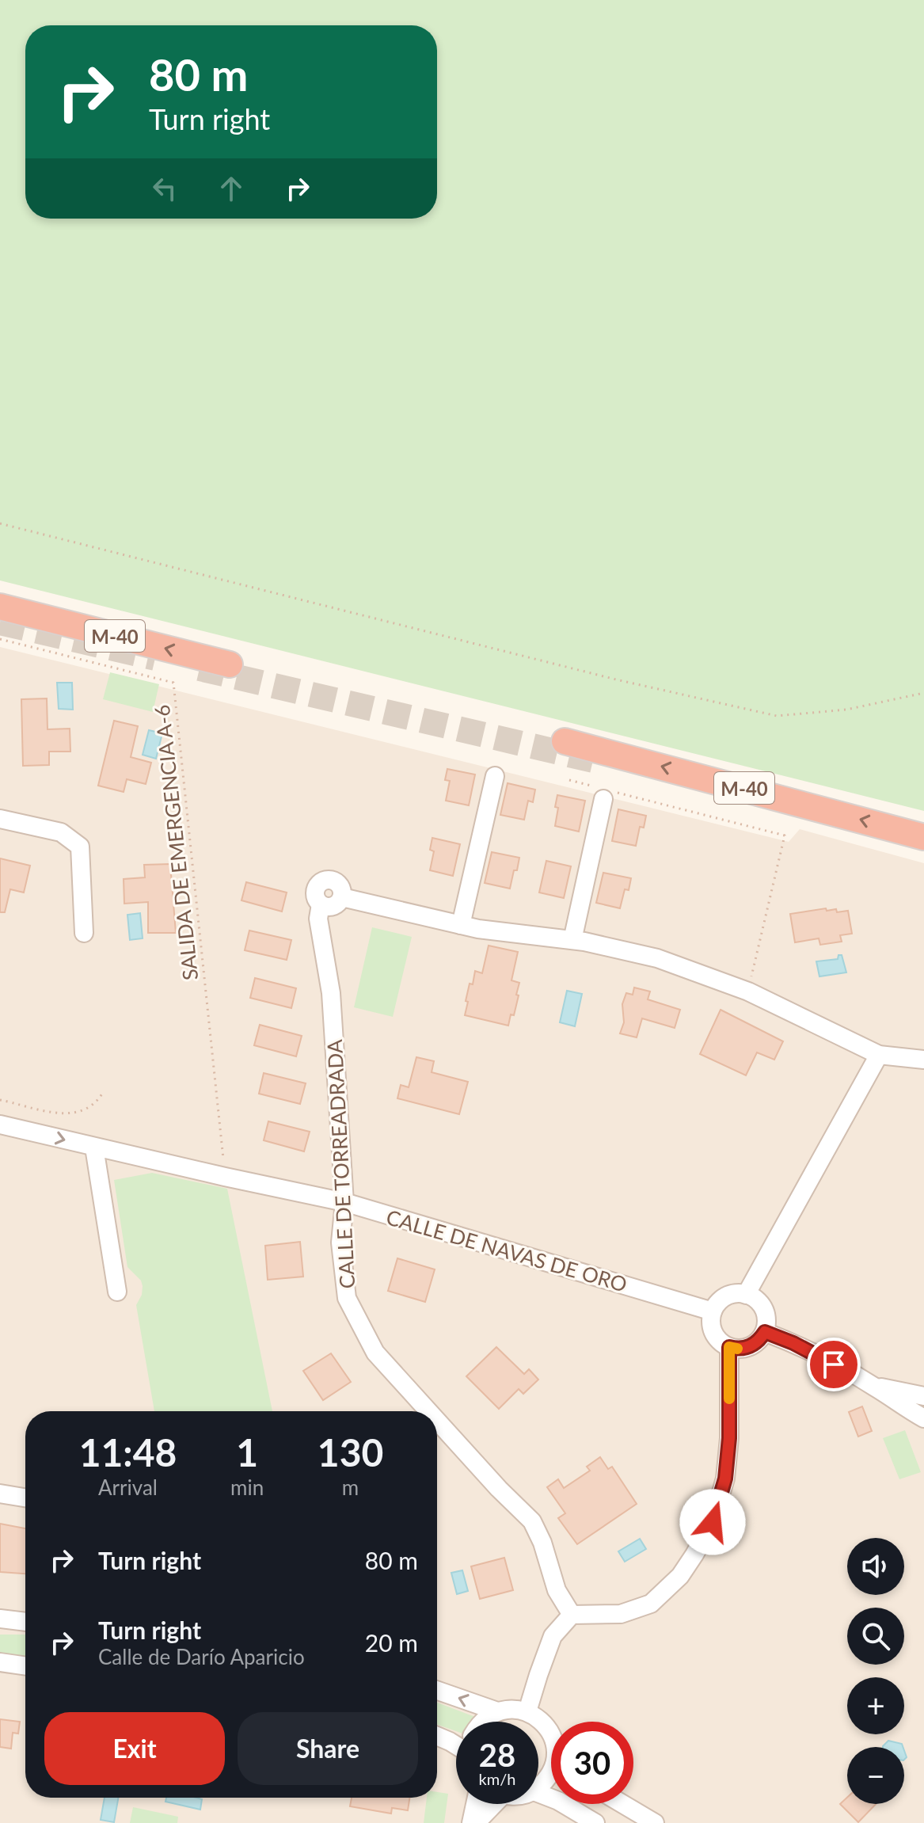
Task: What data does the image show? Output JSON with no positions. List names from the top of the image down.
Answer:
{
  "streets": {
    "highway": ["M-40"],
    "street": ["CALLE DE TORREADRADA", "CALLE DE NAVAS DE ORO"],
    "path": ["SALIDA DE EMERGENCIA A-6"]
  },
  "crossings": [
    ["SALIDA DE EMERGENCIA A-6", "CALLE DE NAVAS DE ORO"],
    ["CALLE DE TORREADRADA", "CALLE DE NAVAS DE ORO"]
  ],
  "page": {
    "turn": ["80 m", "Turn right"],
    "eta": [
      "11:48",
      "Arrival",
      "1",
      "min",
      "130",
      "m"
    ],
    "list": [
      {
        "name": "Turn right",
        "value": "80 m"
      },
      {
        "name": "Turn right",
        "note": "Calle de Darío Aparicio",
        "value": "20 m"
      }
    ],
    "map_buttons": ["+", "−"],
    "buttons": ["Exit", "Share"],
    "speed": "28 km/h",
    "limit": "30"
  }
}
